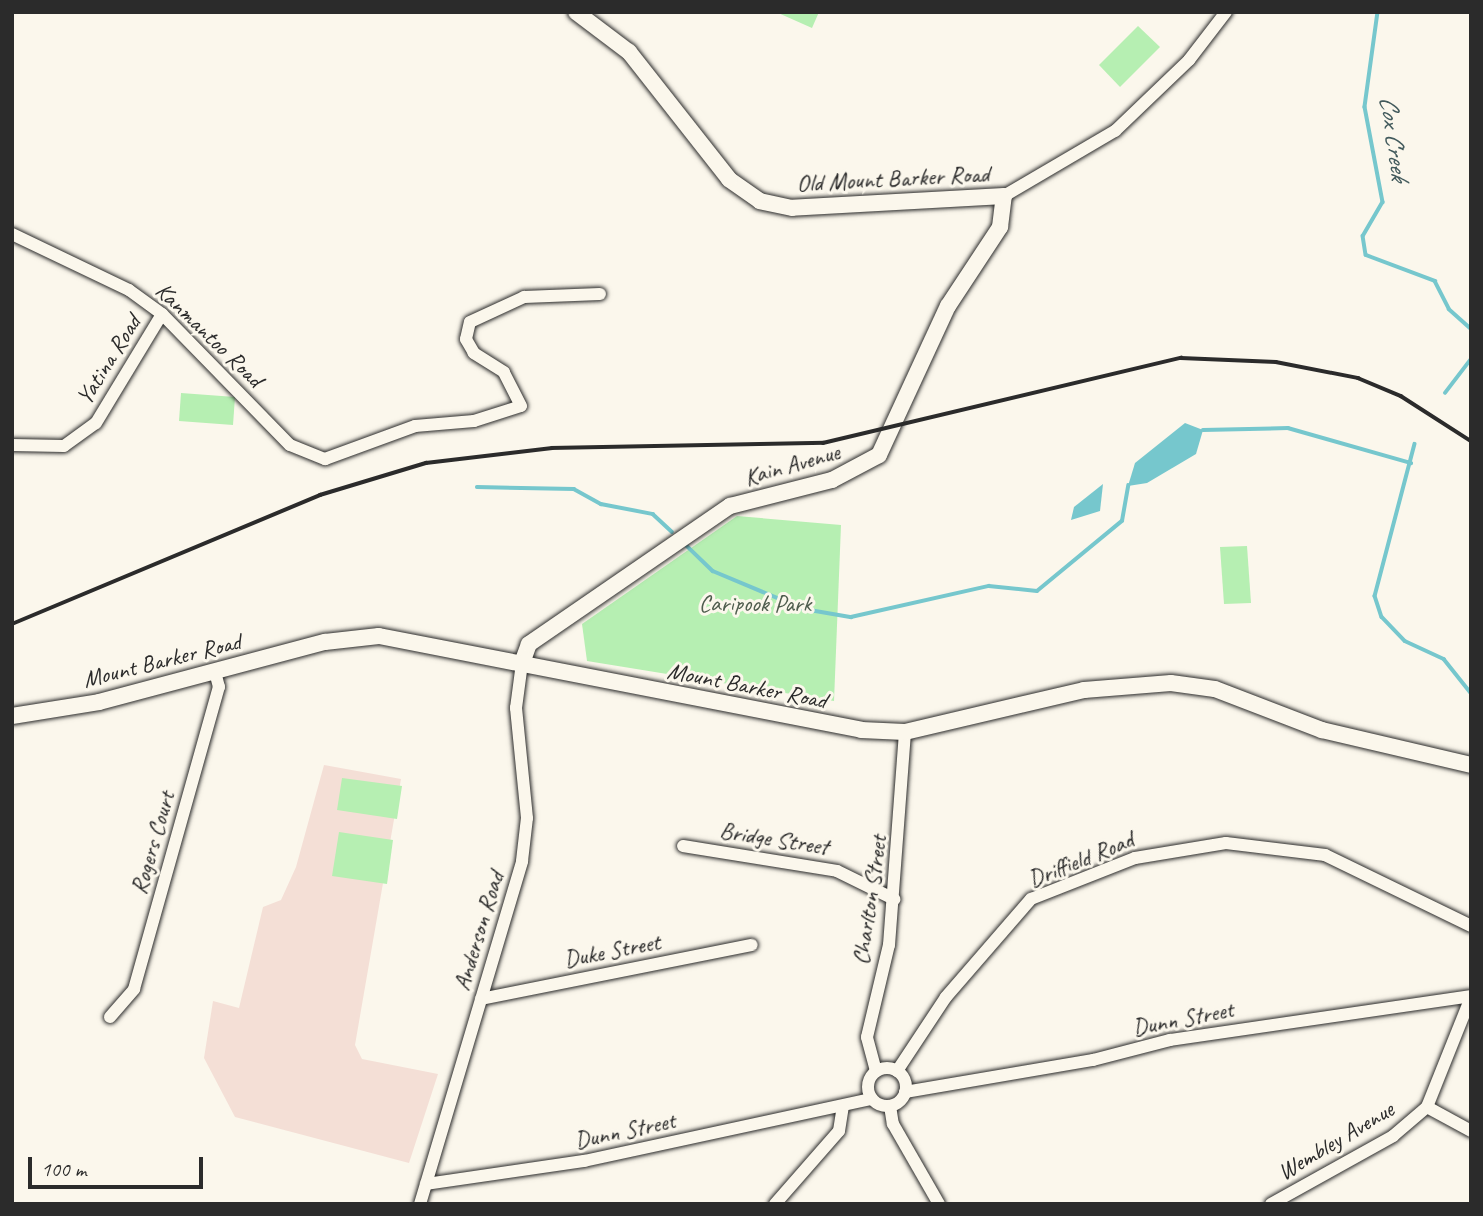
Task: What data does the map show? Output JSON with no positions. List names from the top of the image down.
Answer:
{
  "streets": {
    "main road": ["Old Mount Barker Road", "Kain Avenue", "Mount Barker Road"],
    "street": [
      "Kanmantoo Road",
      "Yatina Road",
      "Bridge Street",
      "Rogers Court",
      "Driffield Road",
      "Charlton Street",
      "Anderson Road",
      "Duke Street",
      "Dunn Street",
      "Wembley Avenue"
    ]
  },
  "crossings": [
    ["Old Mount Barker Road", "Kain Avenue"],
    ["Kanmantoo Road", "Yatina Road"],
    ["Kain Avenue", "Mount Barker Road"],
    ["Kain Avenue", "Anderson Road"],
    ["Mount Barker Road", "Rogers Court"],
    ["Mount Barker Road", "Charlton Street"],
    ["Mount Barker Road", "Anderson Road"],
    ["Bridge Street", "Charlton Street"],
    ["Driffield Road", "Charlton Street"],
    ["Driffield Road", "Dunn Street"],
    ["Charlton Street", "Dunn Street"],
    ["Anderson Road", "Duke Street"],
    ["Anderson Road", "Dunn Street"],
    ["Dunn Street", "Wembley Avenue"]
  ],
  "water": ["Cox Creek"],
  "parks": ["Caripook Park"],
  "scale_bar": "100 m"
}
